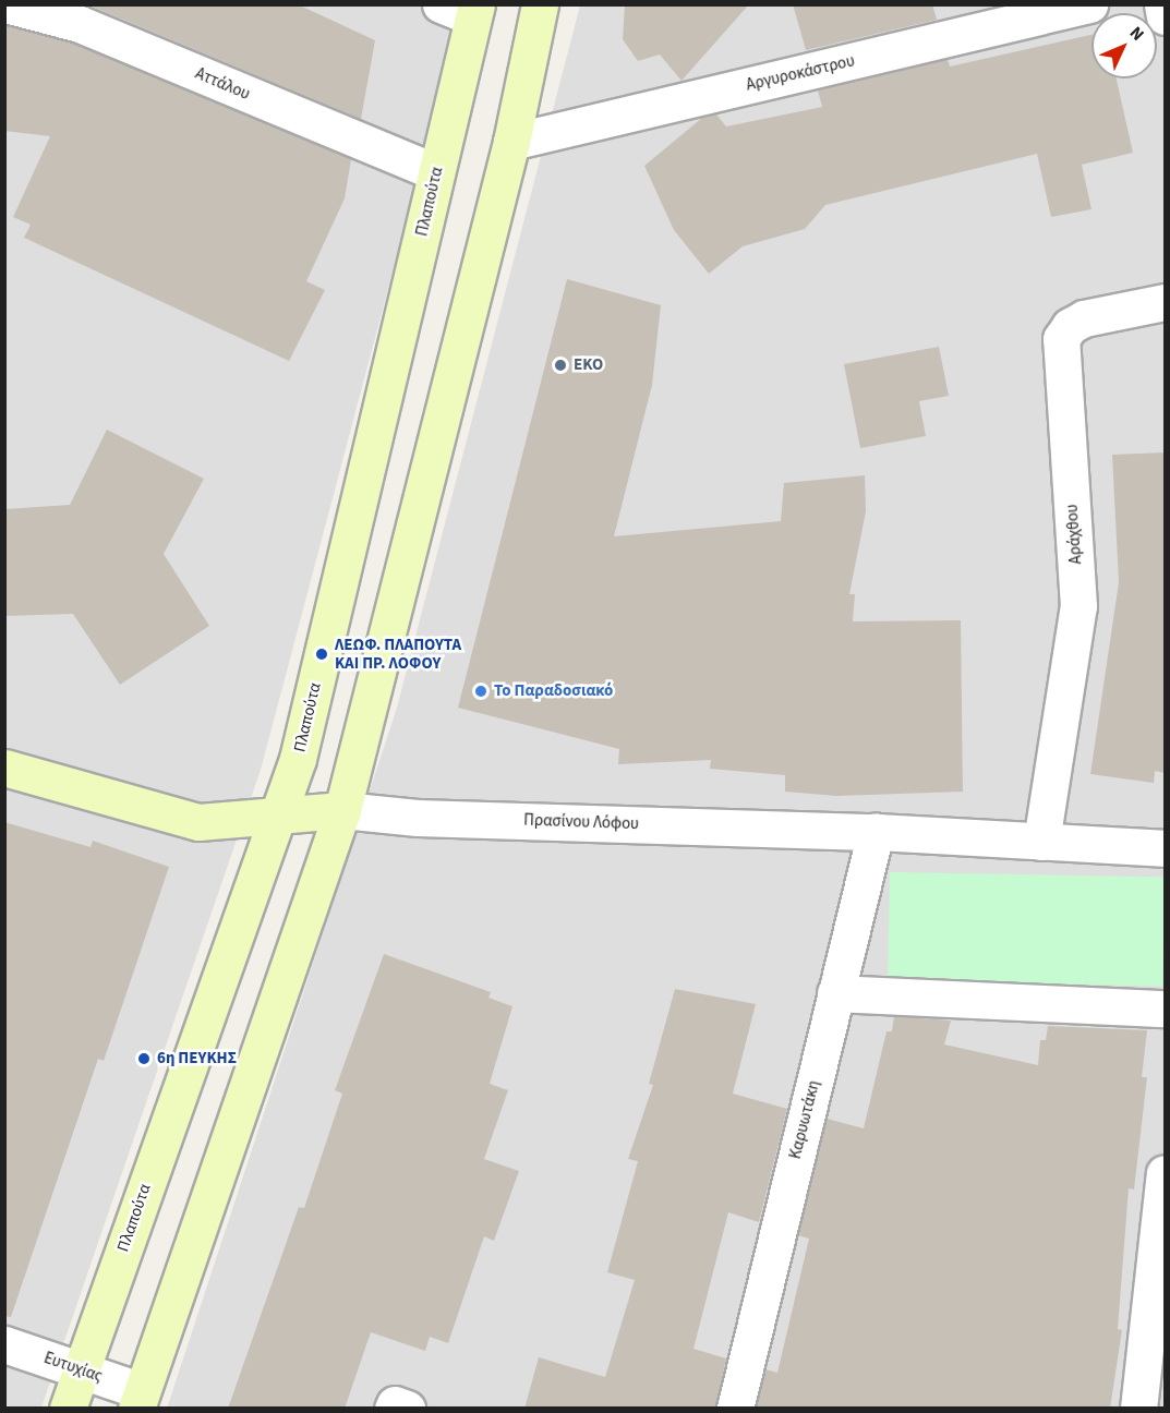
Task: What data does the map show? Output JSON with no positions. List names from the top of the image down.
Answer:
{
  "streets": {
    "main road": ["Πλαπούτα", "Πρασίνου Λόφου"],
    "street": [
      "Αργυροκάστρου",
      "Αττάλου",
      "Αράχθου",
      "Καρυωτάκη",
      "Ευτυχίας"
    ]
  },
  "crossings": [
    ["Αττάλου", "Πλαπούτα"],
    ["Πλαπούτα", "Πρασίνου Λόφου"],
    ["Πλαπούτα", "Ευτυχίας"],
    ["Αράχθου", "Πρασίνου Λόφου"],
    ["Πρασίνου Λόφου", "Καρυωτάκη"]
  ],
  "places": [
    "EKO",
    "ΛΕΩΦ. ΠΛΑΠΟΥΤΑ ΚΑΙ ΠΡ. ΛΟΦΟΥ",
    "Το Παραδοσιακό",
    "6η ΠΕΥΚΗΣ"
  ],
  "north": "top right"
}
